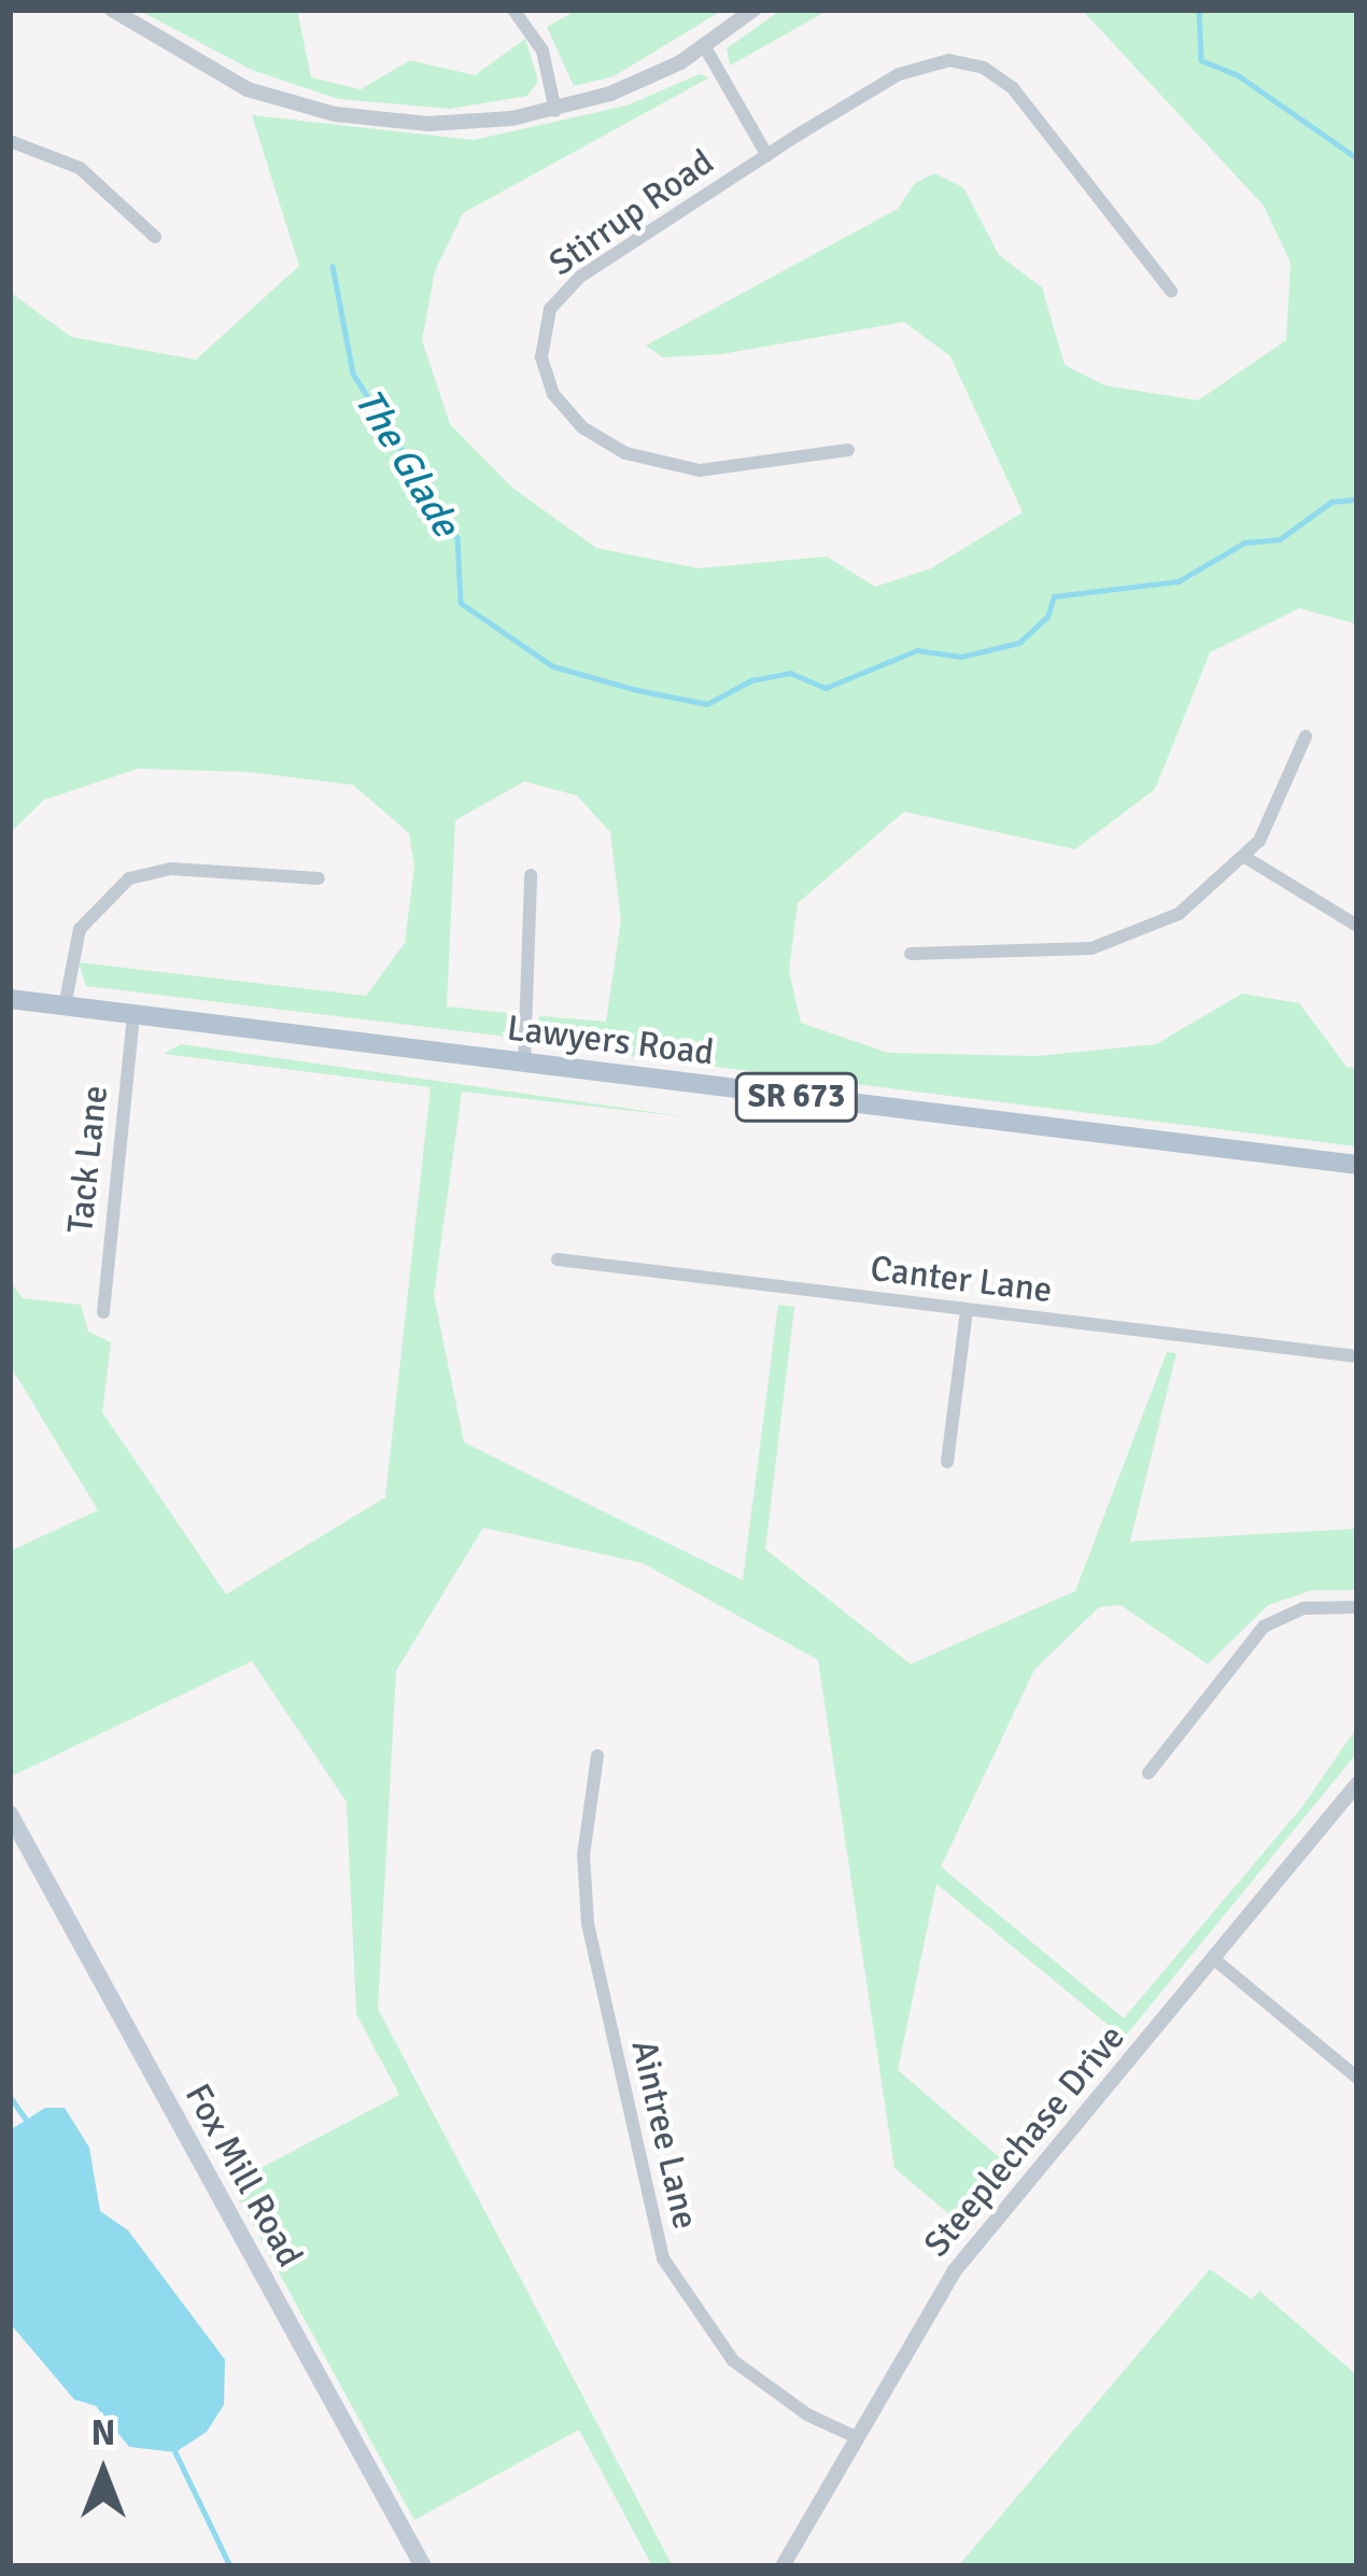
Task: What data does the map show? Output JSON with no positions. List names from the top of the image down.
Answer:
{
  "streets": {
    "main road": ["Lawyers Road", "SR 673", "Fox Mill Road"],
    "street": [
      "Stirrup Road",
      "Tack Lane",
      "Canter Lane",
      "Aintree Lane",
      "Steeplechase Drive"
    ]
  },
  "crossings": [
    ["Lawyers Road", "Tack Lane"],
    ["Aintree Lane", "Steeplechase Drive"]
  ],
  "water": ["The Glade"],
  "north": "top"
}
